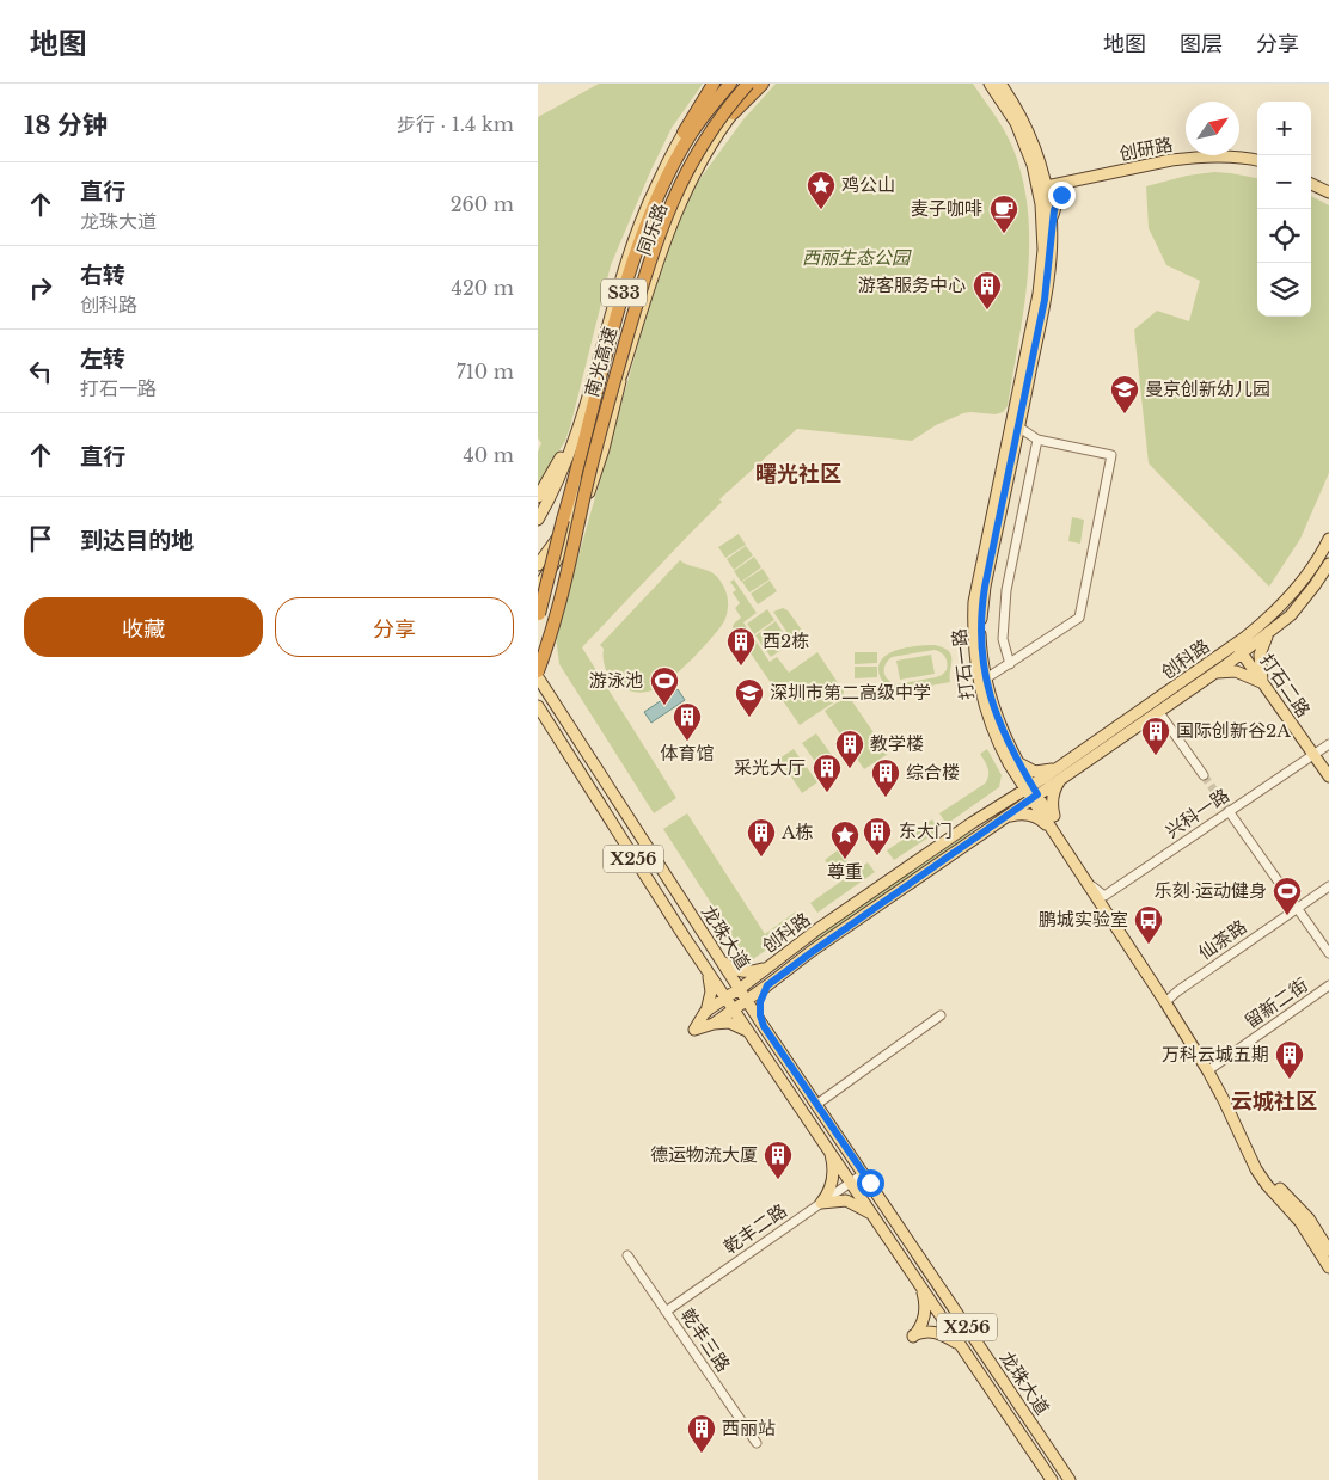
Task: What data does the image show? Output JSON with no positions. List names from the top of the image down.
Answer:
{
  "streets": {
    "highway": ["S33", "南光高速"],
    "main road": [
      "创研路",
      "同乐路",
      "创科路",
      "打石一路",
      "打石二路",
      "X256",
      "龙珠大道"
    ],
    "street": [
      "兴科一路",
      "仙茶路",
      "留新二街",
      "乾丰二路",
      "乾丰三路"
    ]
  },
  "crossings": [
    ["创研路", "打石一路"],
    ["创科路", "打石一路"],
    ["创科路", "打石二路"],
    ["创科路", "龙珠大道"],
    ["打石一路", "兴科一路"],
    ["打石一路", "仙茶路"],
    ["打石一路", "留新二街"],
    ["打石二路", "兴科一路"],
    ["龙珠大道", "乾丰二路"],
    ["乾丰二路", "乾丰三路"]
  ],
  "districts": ["曙光社区", "云城社区"],
  "parks": ["西丽生态公园"],
  "places": {
    "place": ["鸡公山", "尊重"],
    "cafe": ["麦子咖啡"],
    "building": [
      "游客服务中心",
      "西2栋",
      "体育馆",
      "国际创新谷2A",
      "教学楼",
      "采光大厅",
      "综合楼",
      "东大门",
      "A栋",
      "万科云城五期",
      "德运物流大厦",
      "西丽站"
    ],
    "school or university": ["曼京创新幼儿园", "深圳市第二高级中学"],
    "sports": ["游泳池", "乐刻·运动健身"],
    "bus stop": ["鹏城实验室"]
  },
  "north": "top right",
  "page": {
    "header": "地图",
    "nav": ["地图", "图层", "分享"],
    "heading": ["18 分钟", "步行 · 1.4 km"],
    "map_buttons": ["+", "−"],
    "list": [
      ["直行", "龙珠大道", "260 m"],
      ["右转", "创科路", "420 m"],
      ["左转", "打石一路", "710 m"],
      ["直行", "40 m"],
      "到达目的地"
    ],
    "buttons": ["收藏", "分享"]
  }
}
